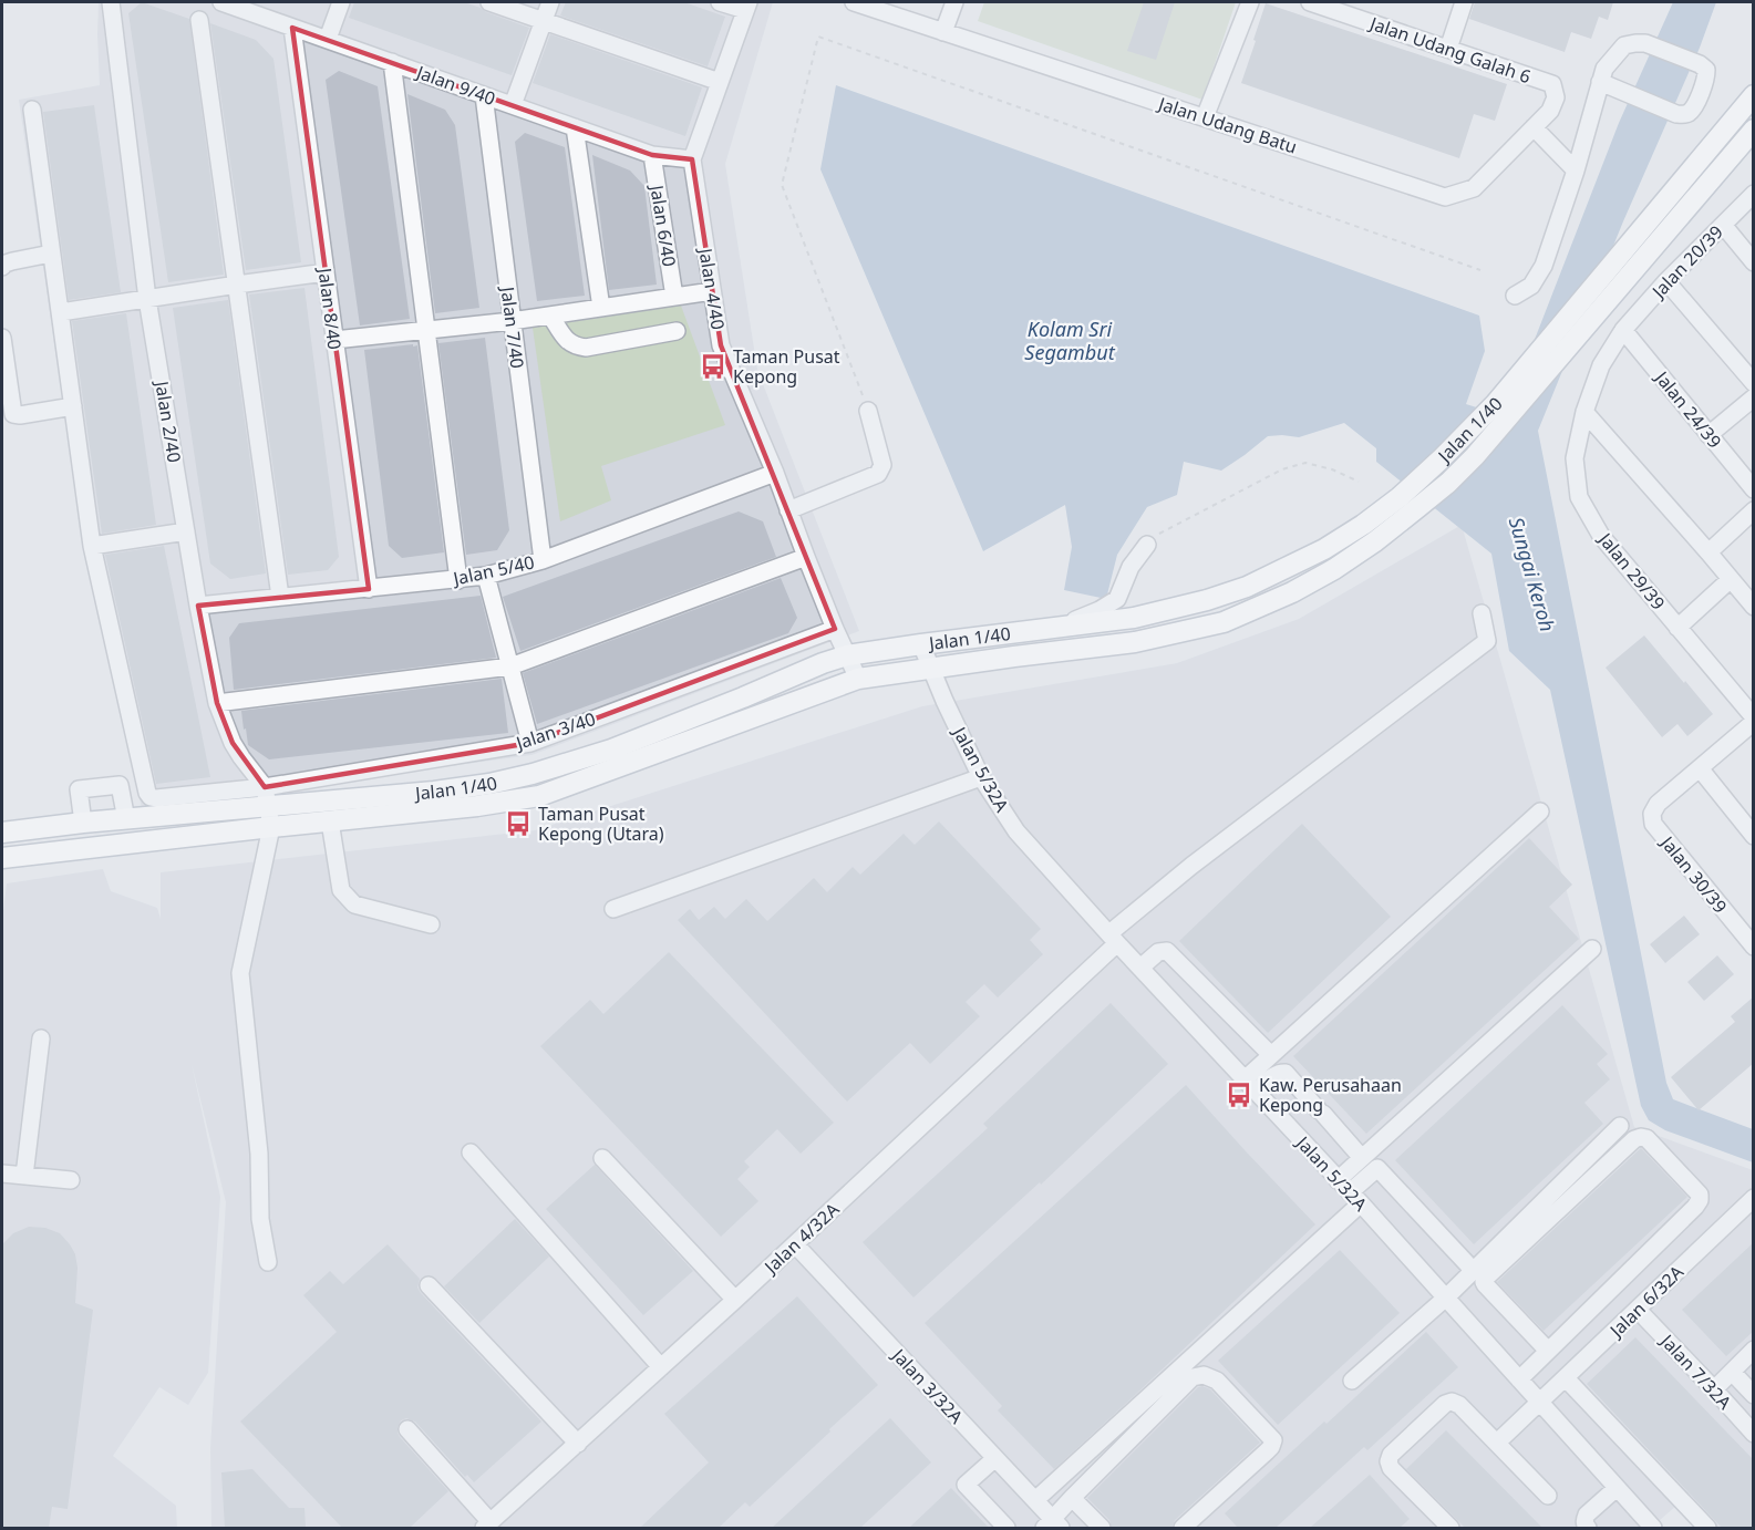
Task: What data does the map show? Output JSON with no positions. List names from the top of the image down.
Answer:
{
  "streets": {
    "main road": ["Jalan 1/40"],
    "street": [
      "Jalan Udang Galah 6",
      "Jalan 9/40",
      "Jalan Udang Batu",
      "Jalan 6/40",
      "Jalan 20/39",
      "Jalan 4/40",
      "Jalan 8/40",
      "Jalan 7/40",
      "Jalan 24/39",
      "Jalan 2/40",
      "Jalan 5/40",
      "Jalan 29/39",
      "Jalan 3/40",
      "Jalan 5/32A",
      "Jalan 30/39",
      "Jalan 4/32A",
      "Jalan 6/32A",
      "Jalan 7/32A",
      "Jalan 3/32A"
    ]
  },
  "crossings": [
    ["Jalan Udang Galah 6", "Jalan Udang Batu"],
    ["Jalan 9/40", "Jalan 6/40"],
    ["Jalan 9/40", "Jalan 4/40"],
    ["Jalan 9/40", "Jalan 8/40"],
    ["Jalan 9/40", "Jalan 7/40"],
    ["Jalan 20/39", "Jalan 24/39"],
    ["Jalan 20/39", "Jalan 29/39"],
    ["Jalan 4/40", "Jalan 1/40"],
    ["Jalan 4/40", "Jalan 5/40"],
    ["Jalan 4/40", "Jalan 3/40"],
    ["Jalan 8/40", "Jalan 5/40"],
    ["Jalan 7/40", "Jalan 5/40"],
    ["Jalan 24/39", "Jalan 29/39"],
    ["Jalan 2/40", "Jalan 1/40"],
    ["Jalan 2/40", "Jalan 5/40"],
    ["Jalan 2/40", "Jalan 3/40"],
    ["Jalan 1/40", "Jalan 3/40"],
    ["Jalan 1/40", "Jalan 5/32A"],
    ["Jalan 29/39", "Jalan 30/39"],
    ["Jalan 5/32A", "Jalan 4/32A"],
    ["Jalan 5/32A", "Jalan 6/32A"],
    ["Jalan 4/32A", "Jalan 3/32A"],
    ["Jalan 6/32A", "Jalan 7/32A"]
  ],
  "water": ["Kolam Sri Segambut", "Sungai Keroh"],
  "places": {
    "bus stop": ["Taman Pusat Kepong", "Taman Pusat Kepong (Utara)", "Kaw. Perusahaan Kepong"]
  }
}
